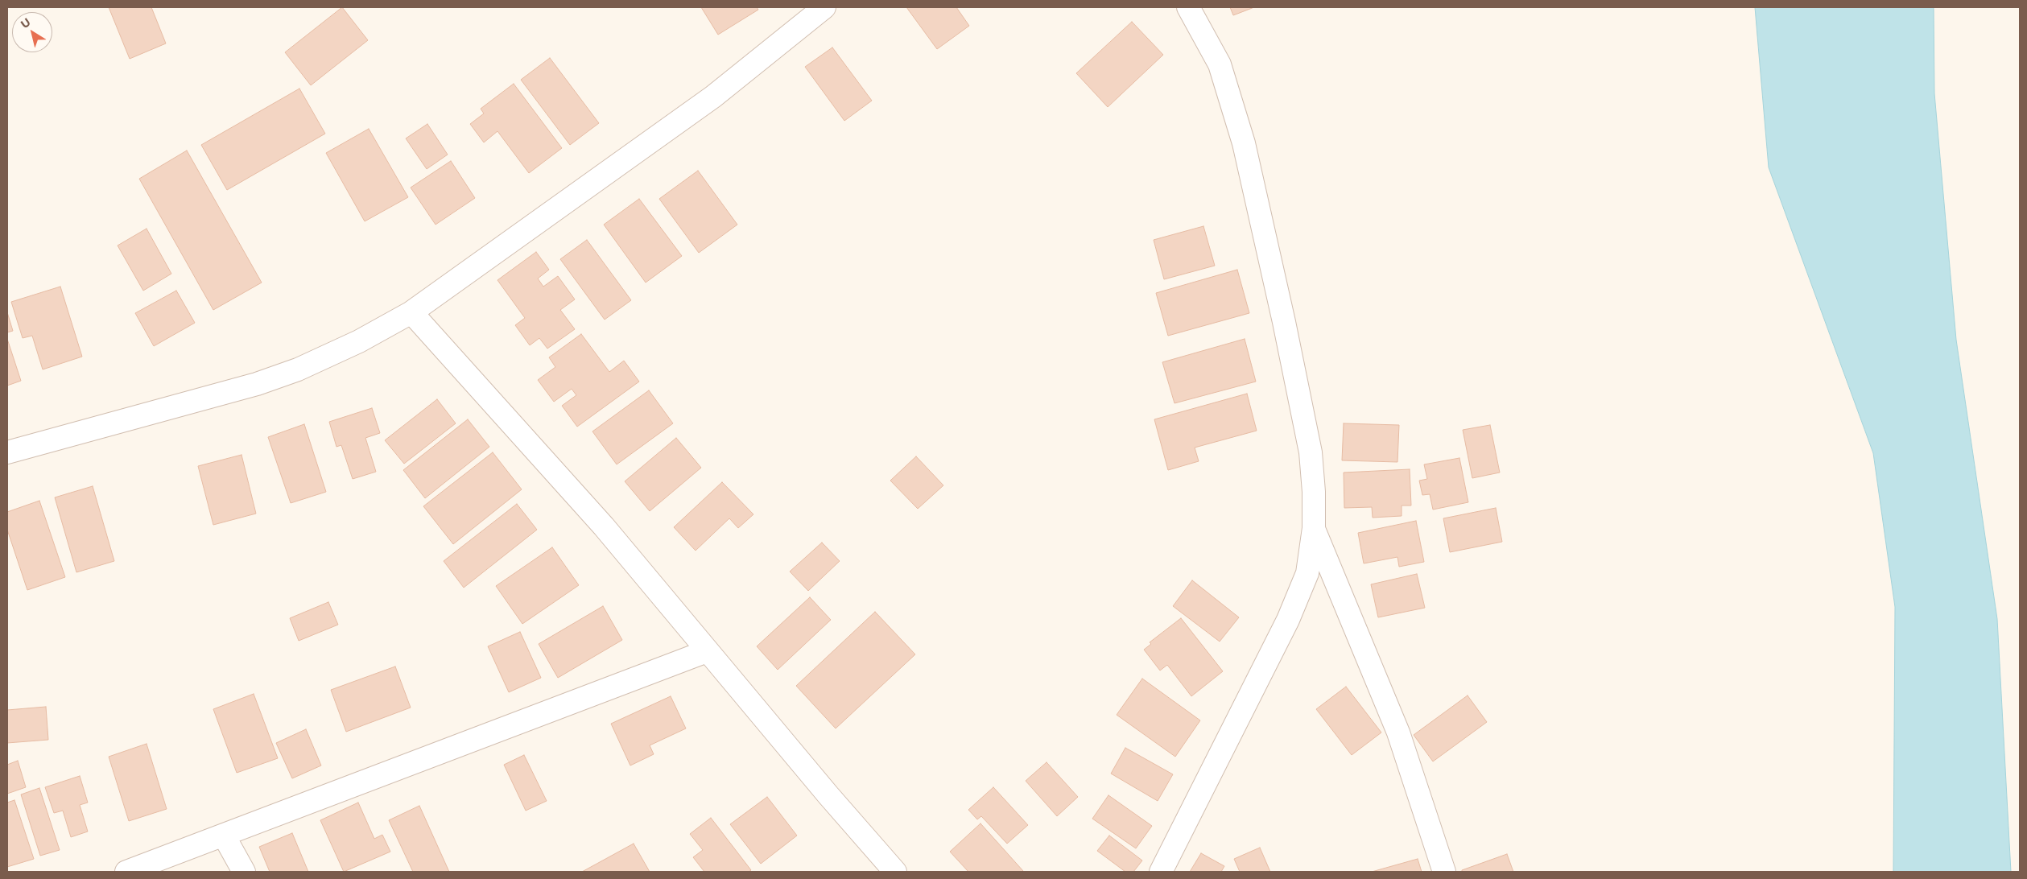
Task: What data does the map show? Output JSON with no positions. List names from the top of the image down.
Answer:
{
  "north": "top left"
}
